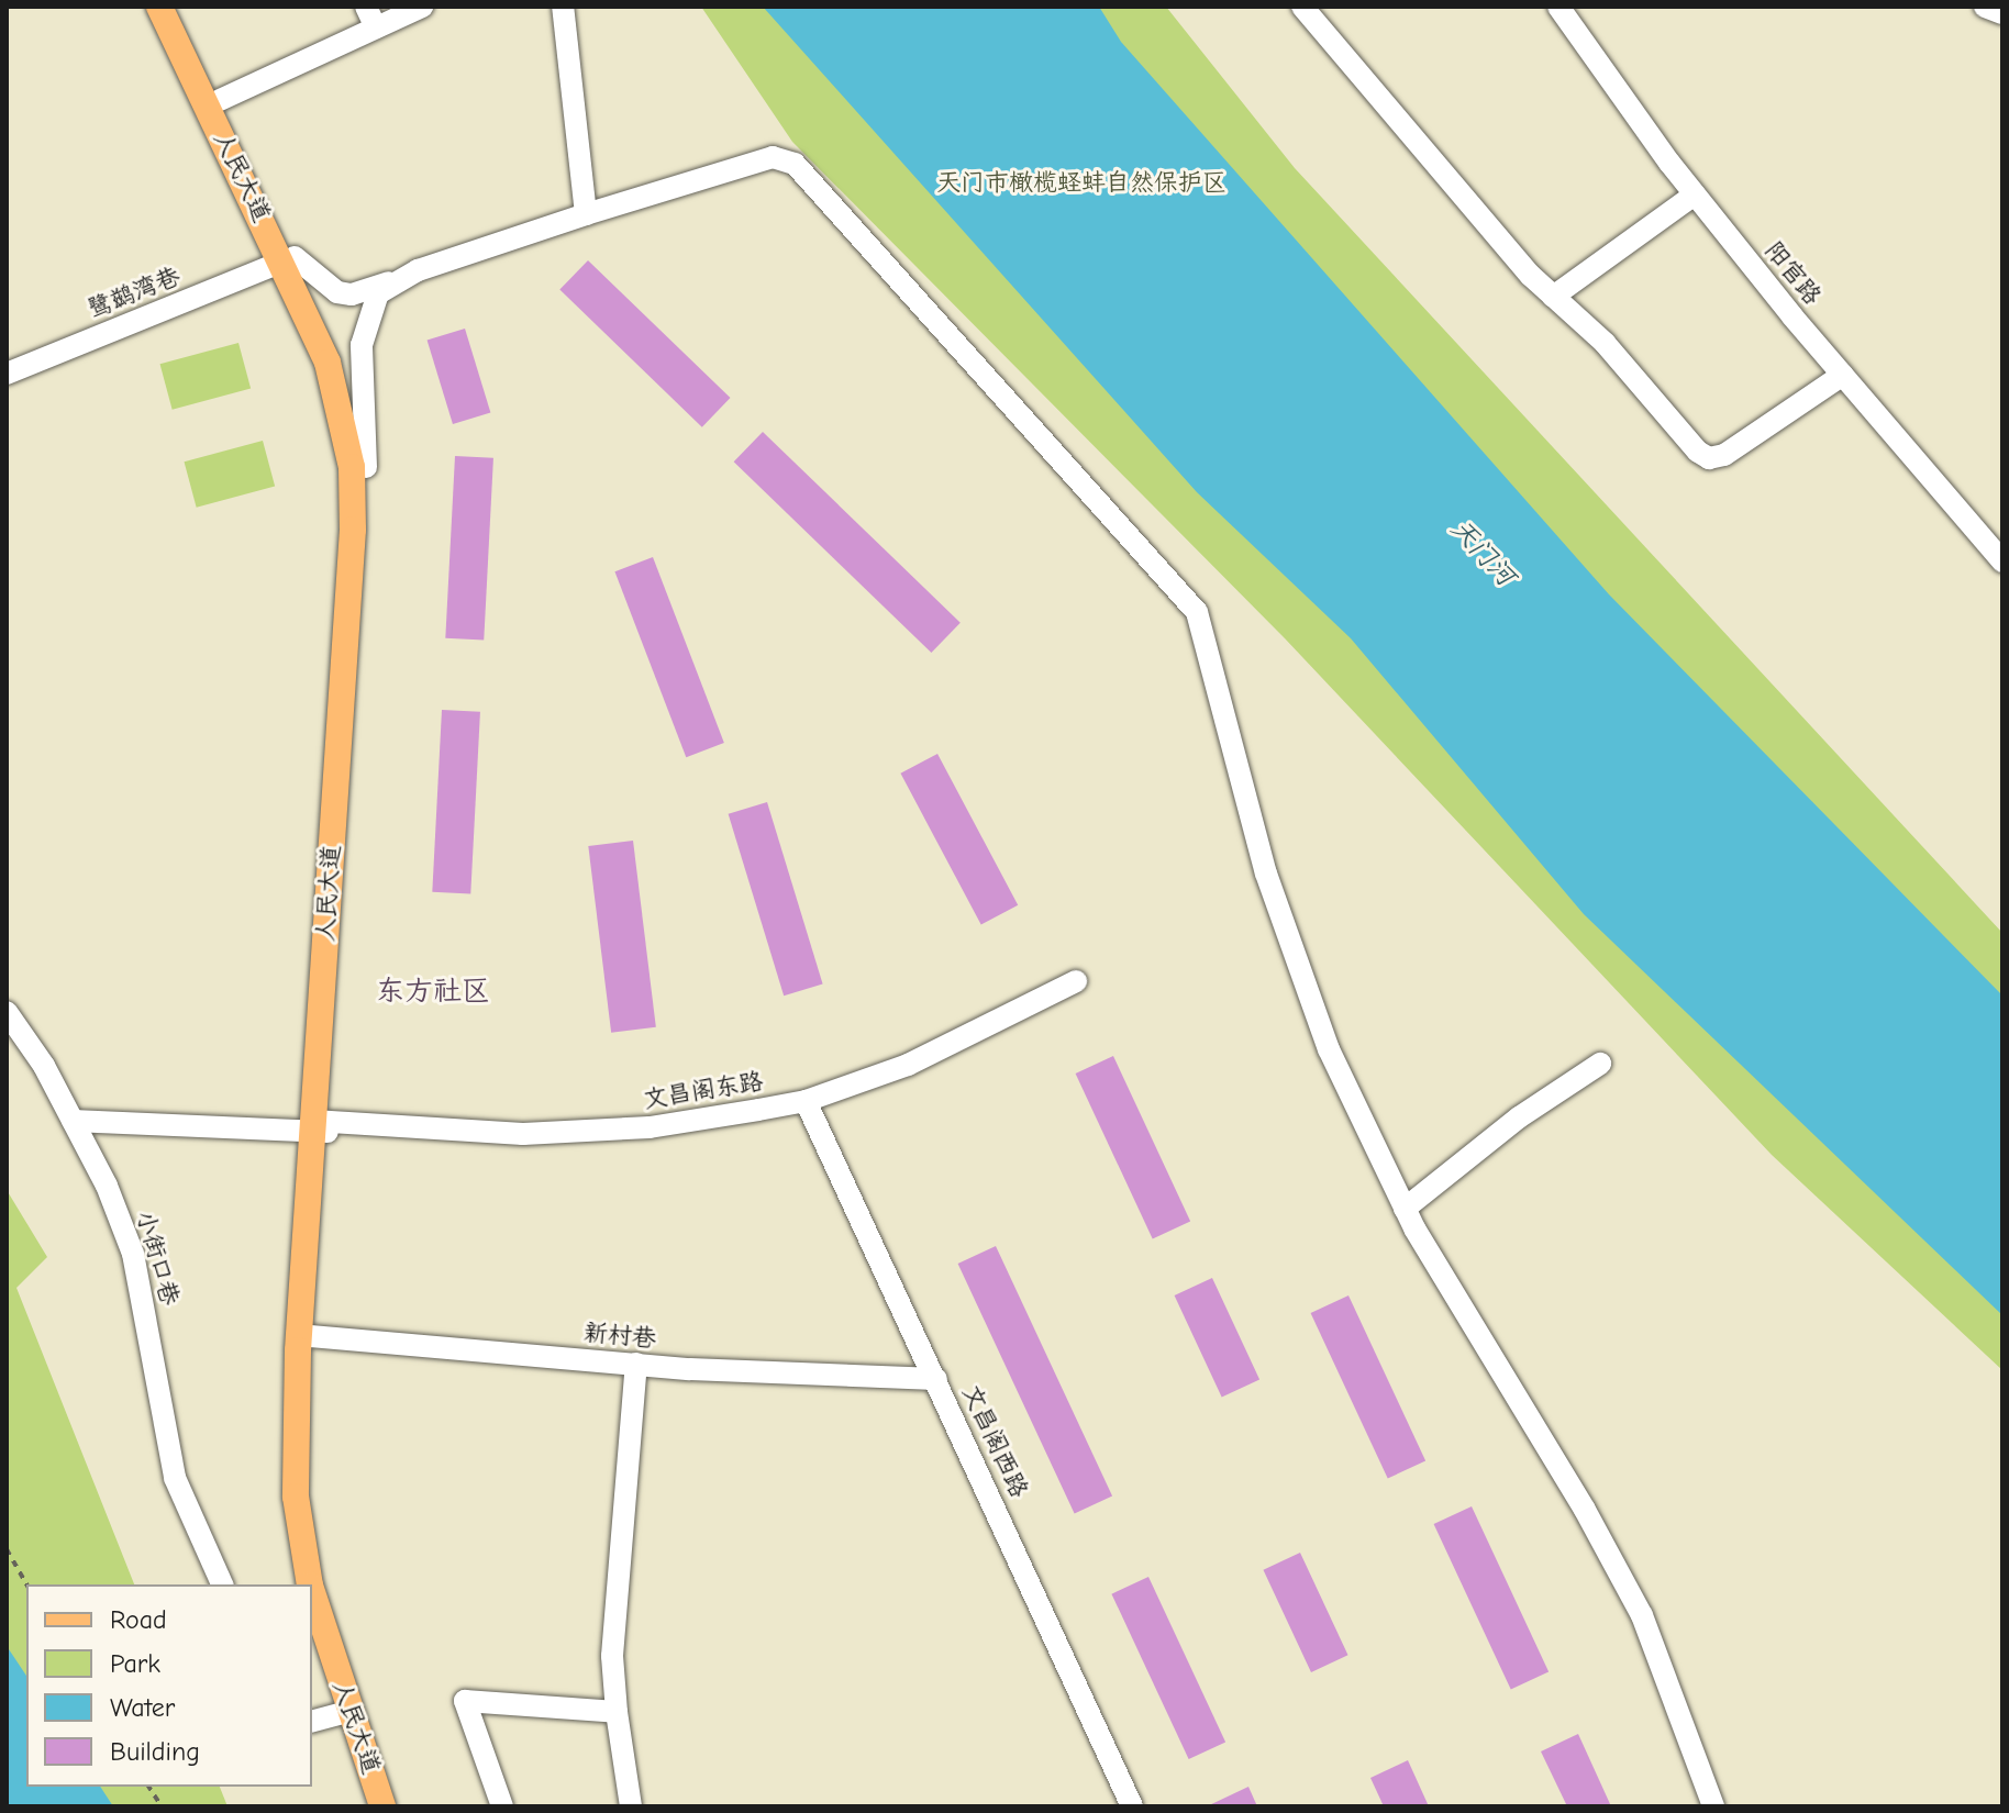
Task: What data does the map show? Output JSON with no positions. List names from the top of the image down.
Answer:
{
  "streets": {
    "main road": ["人民大道"],
    "street": [
      "阳官路",
      "鹭鹚湾巷",
      "文昌阁东路",
      "小街口巷",
      "新村巷",
      "文昌阁西路"
    ]
  },
  "crossings": [
    ["人民大道", "鹭鹚湾巷"],
    ["人民大道", "文昌阁东路"],
    ["人民大道", "新村巷"],
    ["文昌阁东路", "小街口巷"],
    ["文昌阁东路", "文昌阁西路"],
    ["新村巷", "文昌阁西路"]
  ],
  "districts": ["东方社区"],
  "water": ["天门河"],
  "parks": ["天门市橄榄蛏蚌自然保护区"],
  "legend": [
    "Road",
    "Park",
    "Water",
    "Building"
  ]
}
